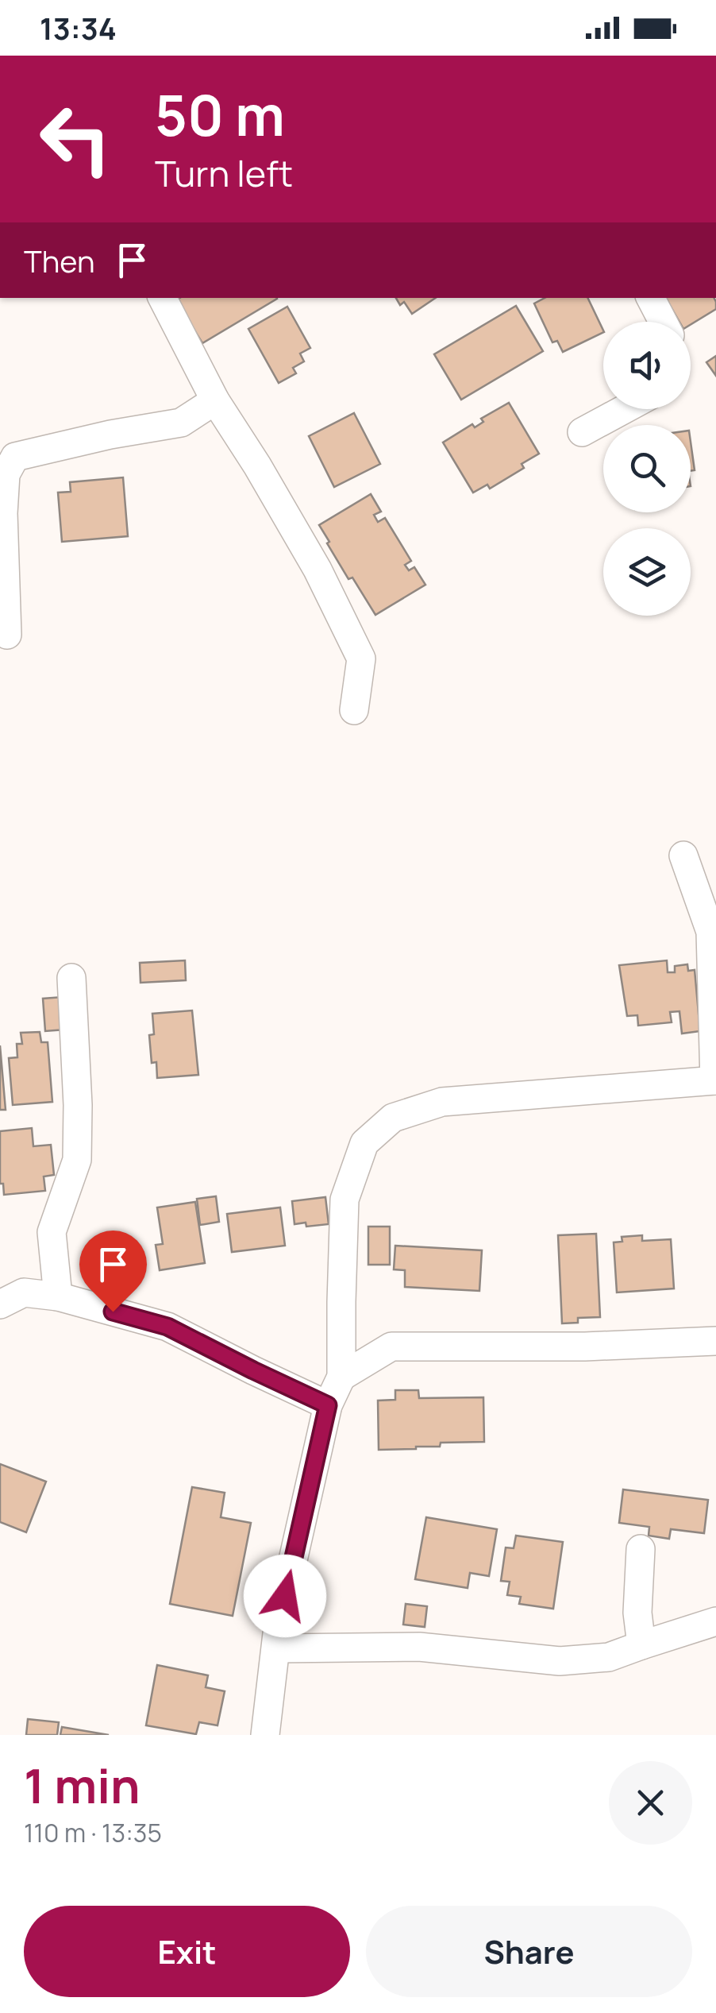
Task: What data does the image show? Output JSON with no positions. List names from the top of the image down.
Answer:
{
  "page": {
    "status": "13:34",
    "turn": ["50 m", "Turn left"],
    "then": "Then",
    "heading": ["1 min", "110 m · 13:35"],
    "buttons": ["Exit", "Share"]
  }
}
